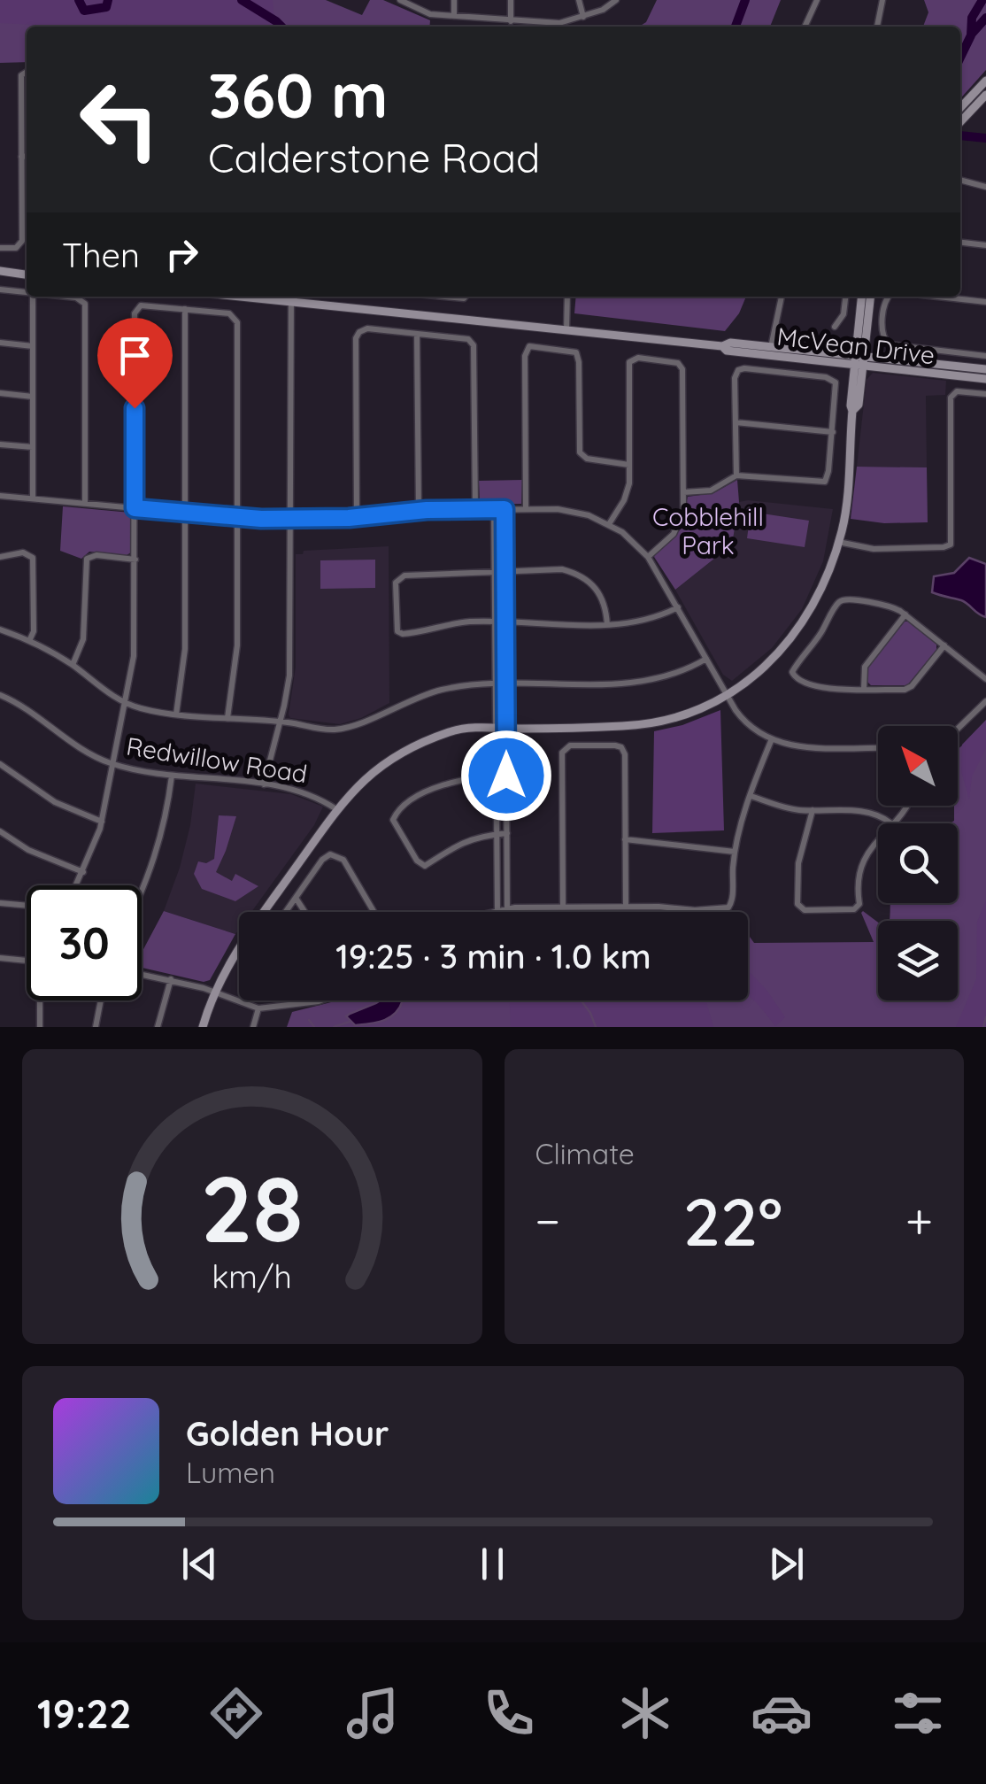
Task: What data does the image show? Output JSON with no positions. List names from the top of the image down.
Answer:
{
  "streets": {
    "main road": ["McVean Drive"],
    "street": ["Redwillow Road"]
  },
  "parks": ["Cobblehill Park"],
  "north": "top left",
  "page": {
    "turn": ["360 m", "Calderstone Road"],
    "then": "Then",
    "limit": "30",
    "trip": "19:25 · 3 min · 1.0 km",
    "tile": "Climate",
    "heat": ["−", "22°", "+"],
    "song": ["Golden Hour", "Lumen"],
    "tabs": "19:22",
    "gauge": ["28", "km/h"]
  }
}
